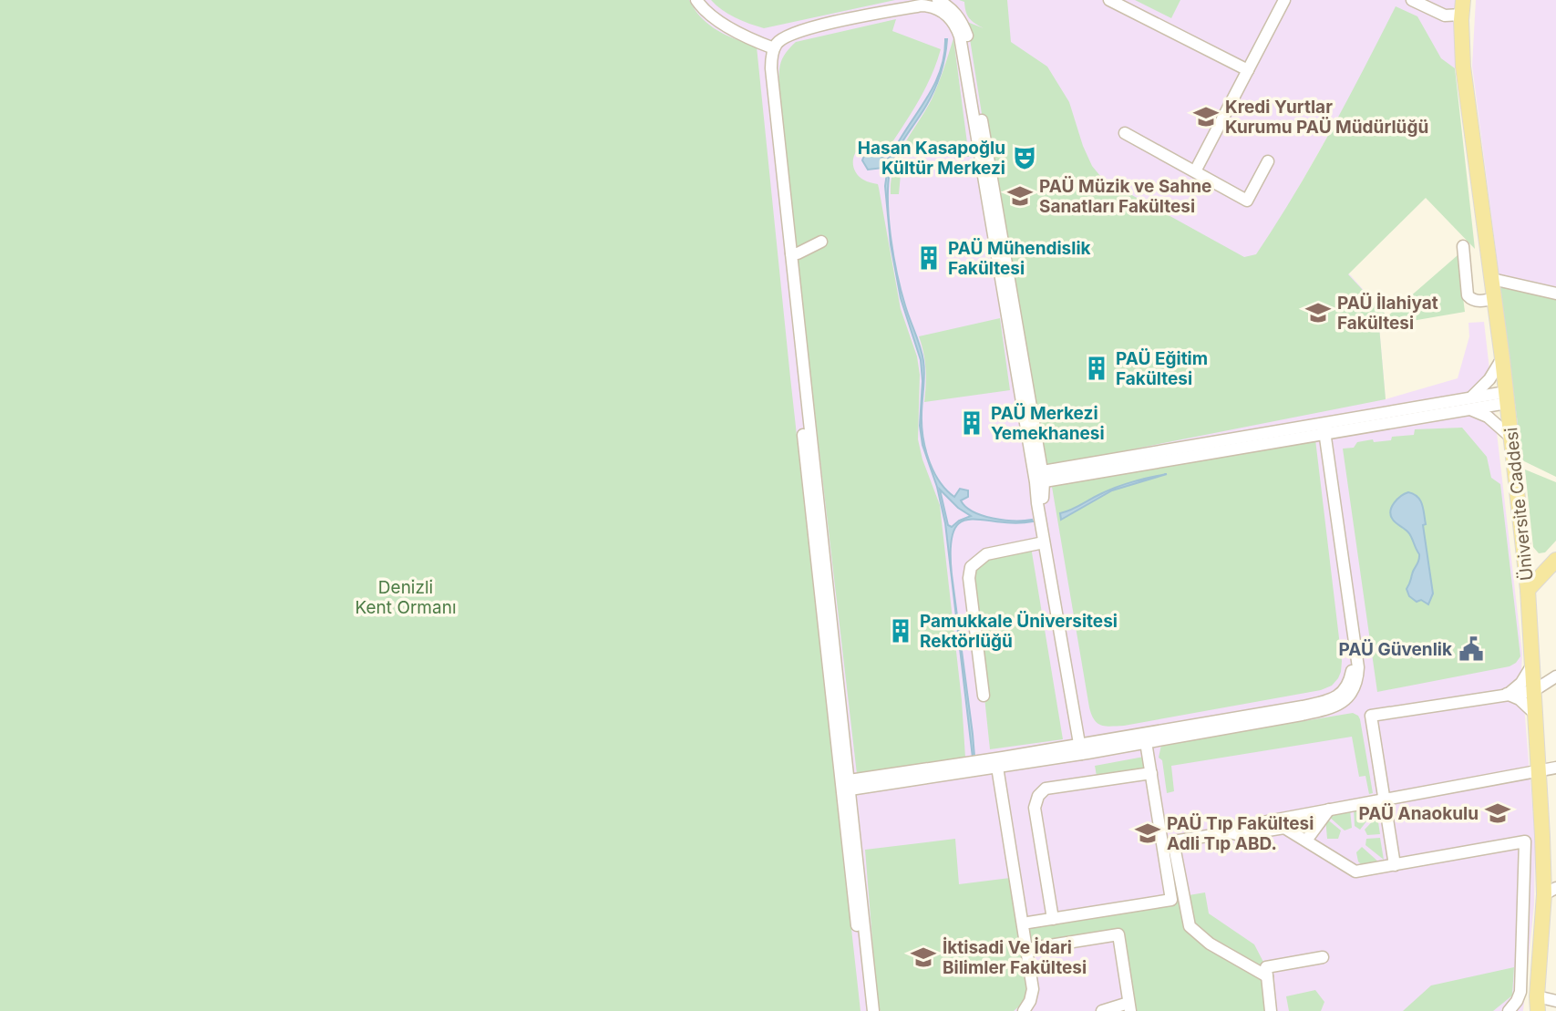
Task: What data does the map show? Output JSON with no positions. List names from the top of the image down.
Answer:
{
  "streets": {
    "main road": ["Üniversite Caddesi"]
  },
  "parks": ["Denizli Kent Ormanı"],
  "places": {
    "school or university": [
      "Kredi Yurtlar Kurumu PAÜ Müdürlüğü",
      "PAÜ Müzik ve Sahne Sanatları Fakültesi",
      "PAÜ İlahiyat Fakültesi",
      "PAÜ Anaokulu",
      "PAÜ Tıp Fakültesi Adli Tıp ABD.",
      "İktisadi Ve İdari Bilimler Fakültesi"
    ],
    "theatre": ["Hasan Kasapoğlu Kültür Merkezi"],
    "building": [
      "PAÜ Mühendislik Fakültesi",
      "PAÜ Eğitim Fakültesi",
      "PAÜ Merkezi Yemekhanesi",
      "Pamukkale Üniversitesi Rektörlüğü"
    ],
    "public building": ["PAÜ Güvenlik"]
  }
}
